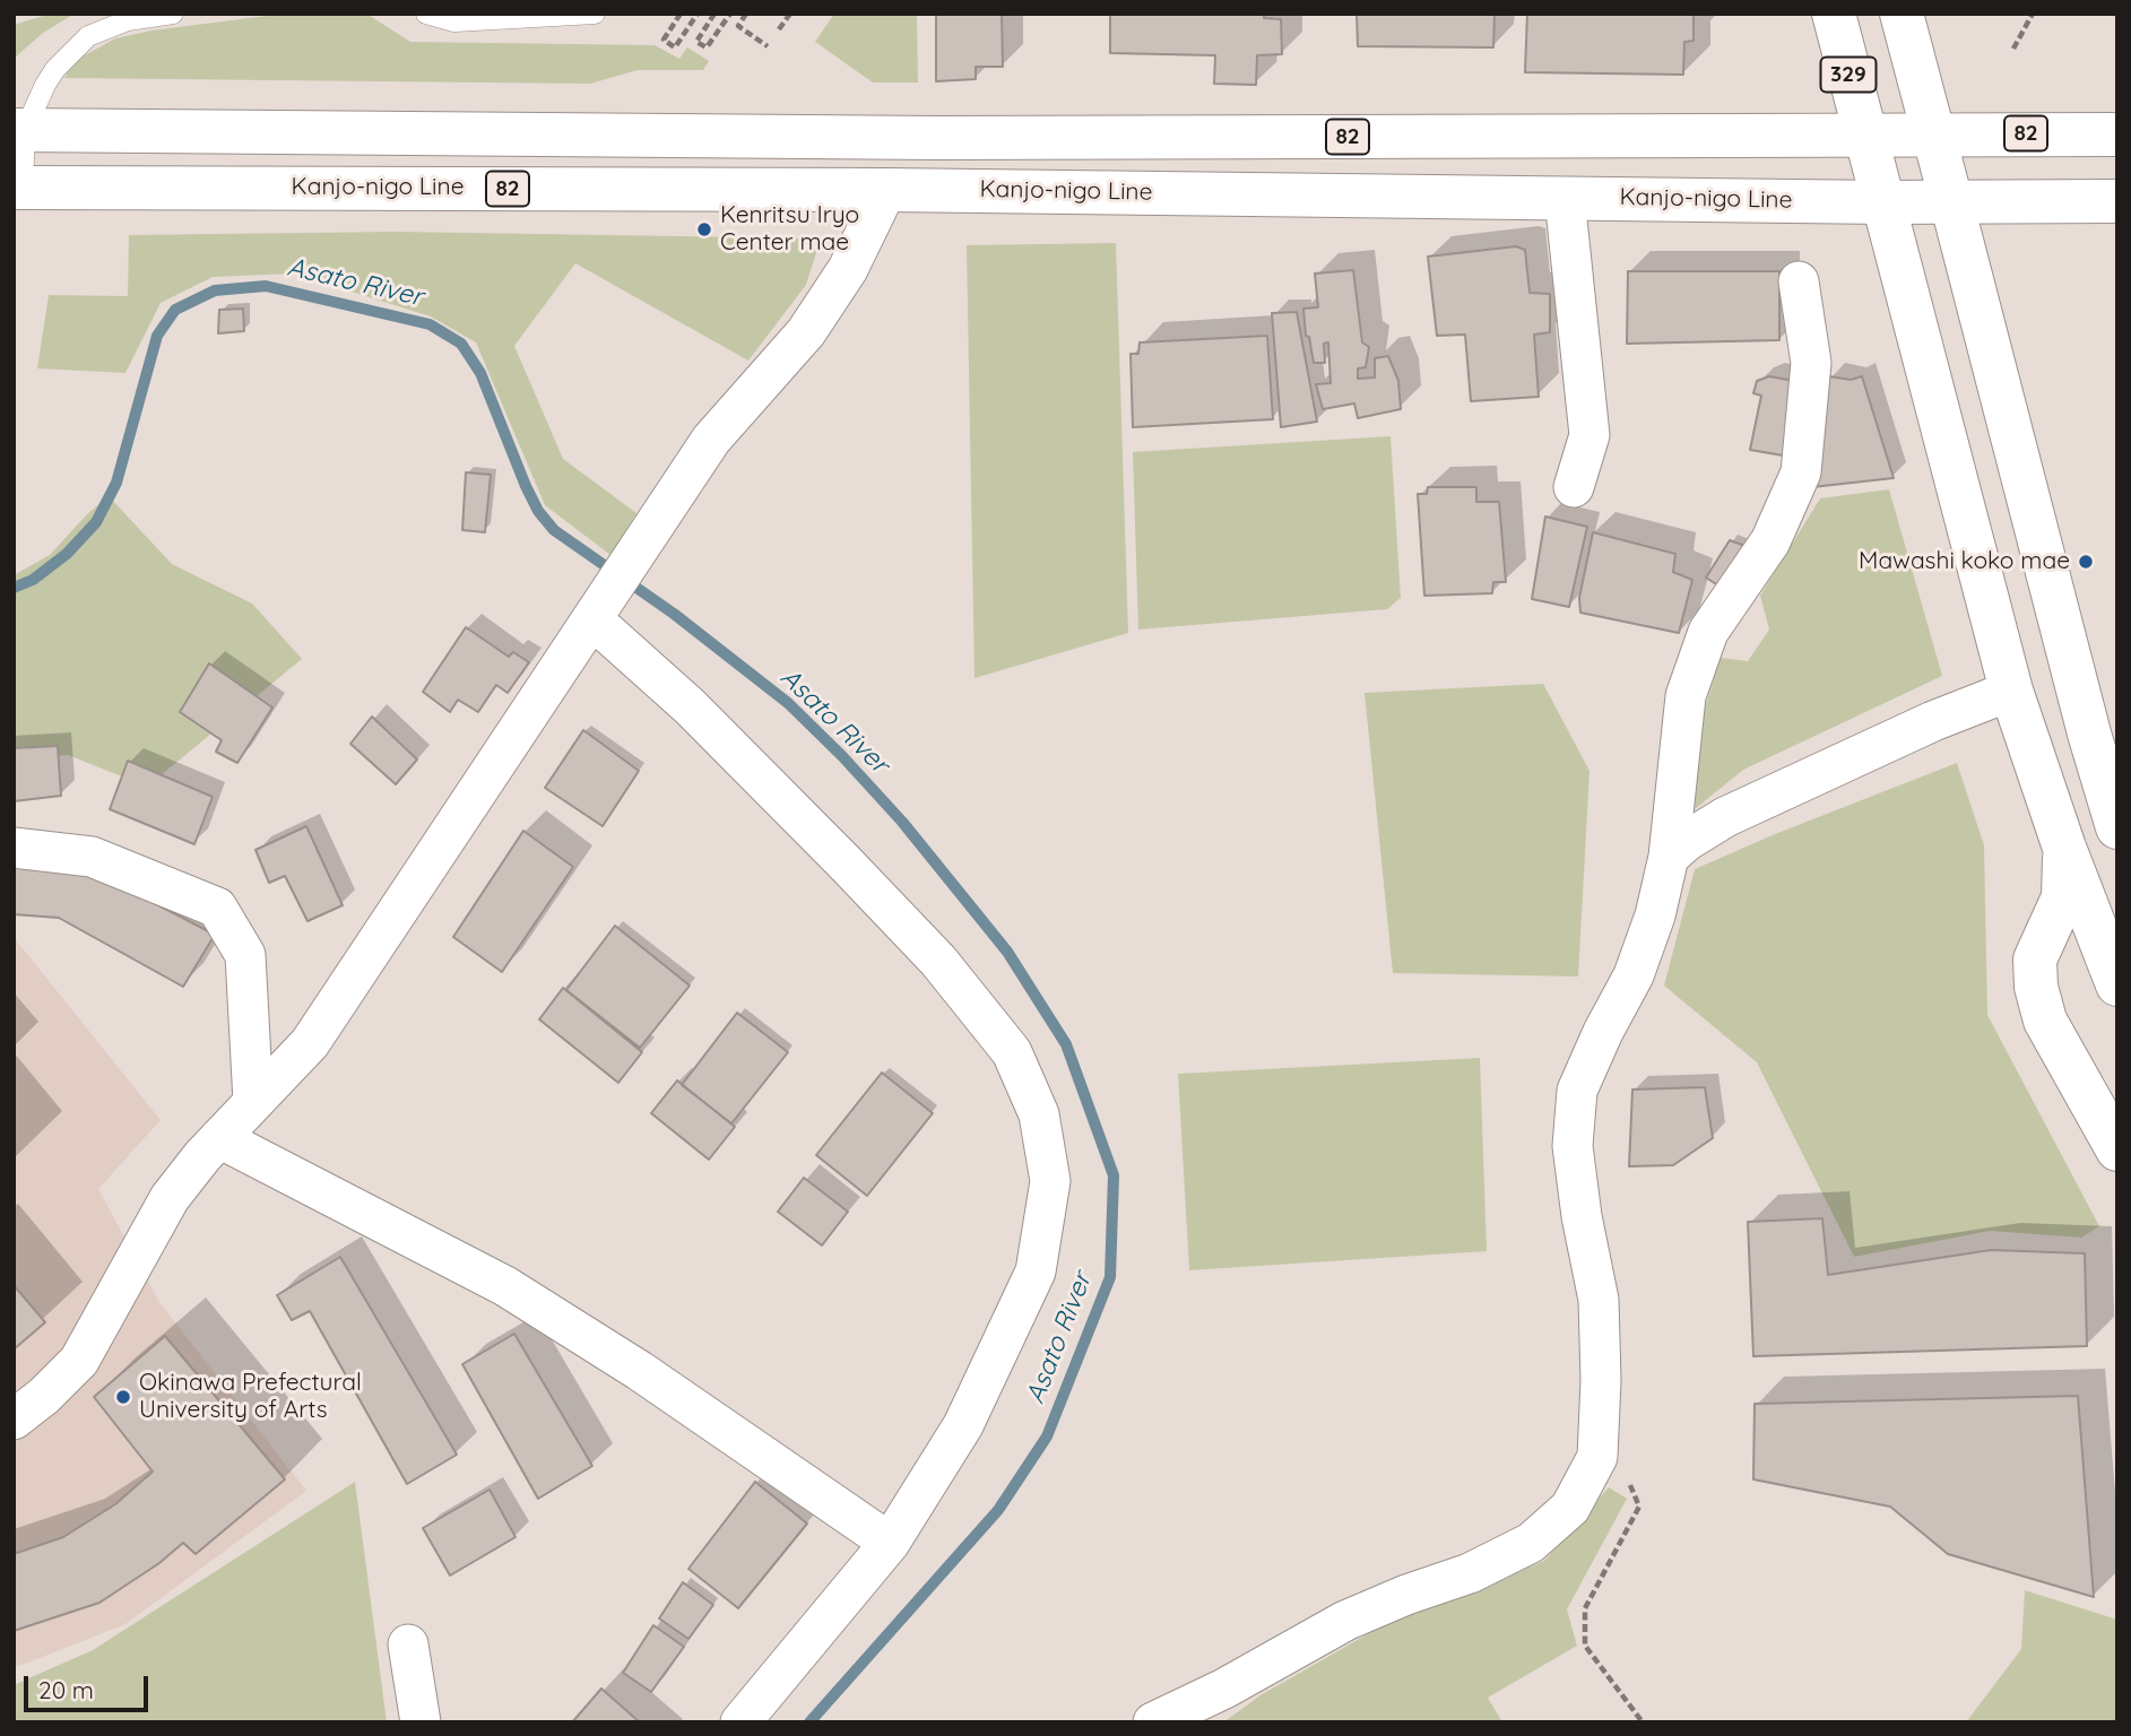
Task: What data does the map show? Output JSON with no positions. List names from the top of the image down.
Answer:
{
  "streets": {
    "main road": ["329", "82", "Kanjo-nigo Line"]
  },
  "crossings": [
    ["329", "82"],
    ["329", "Kanjo-nigo Line"]
  ],
  "water": ["Asato River"],
  "places": ["Kenritsu Iryo Center mae", "Mawashi koko mae", "Okinawa Prefectural University of Arts"],
  "scale_bar": "20 m"
}
